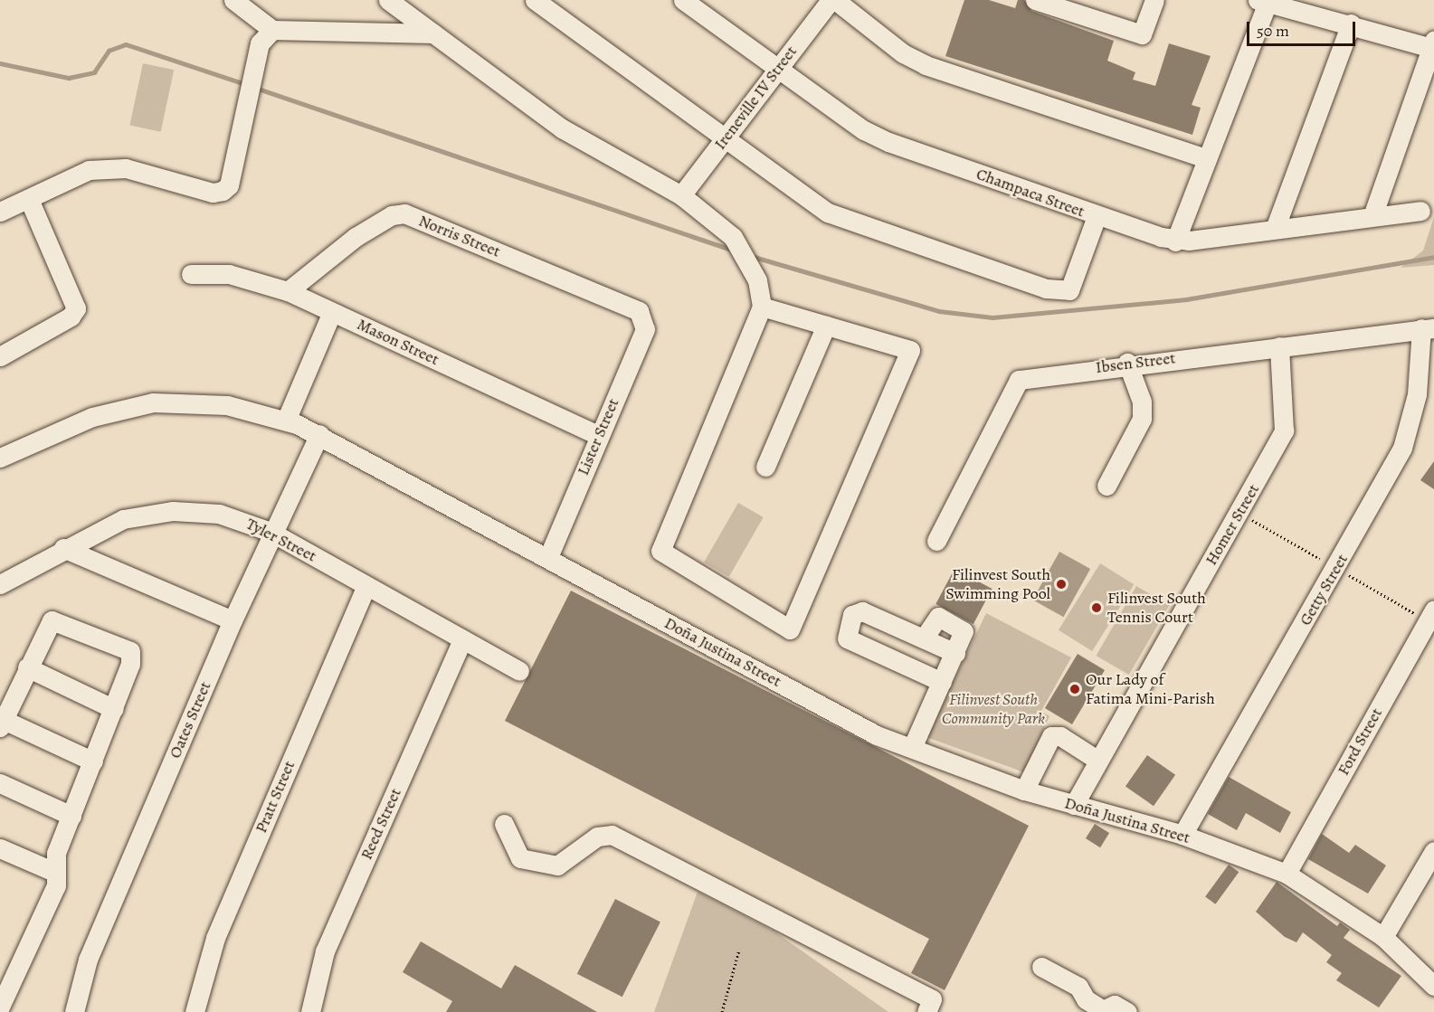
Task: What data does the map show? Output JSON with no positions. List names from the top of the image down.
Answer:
{
  "streets": {
    "street": [
      "Ireneville IV Street",
      "Champaca Street",
      "Norris Street",
      "Mason Street",
      "Ibsen Street",
      "Lister Street",
      "Homer Street",
      "Tyler Street",
      "Getty Street",
      "Doña Justina Street",
      "Oates Street",
      "Ford Street",
      "Pratt Street",
      "Reed Street"
    ]
  },
  "crossings": [
    ["Ireneville IV Street", "Champaca Street"],
    ["Norris Street", "Mason Street"],
    ["Norris Street", "Lister Street"],
    ["Mason Street", "Lister Street"],
    ["Ibsen Street", "Homer Street"],
    ["Ibsen Street", "Getty Street"],
    ["Lister Street", "Doña Justina Street"],
    ["Homer Street", "Doña Justina Street"],
    ["Tyler Street", "Oates Street"],
    ["Tyler Street", "Pratt Street"],
    ["Tyler Street", "Reed Street"],
    ["Getty Street", "Doña Justina Street"],
    ["Doña Justina Street", "Oates Street"],
    ["Doña Justina Street", "Ford Street"]
  ],
  "parks": ["Filinvest South Community Park"],
  "places": ["Filinvest South Swimming Pool", "Filinvest South Tennis Court", "Our Lady of Fatima Mini-Parish"],
  "scale_bar": "50 m"
}
